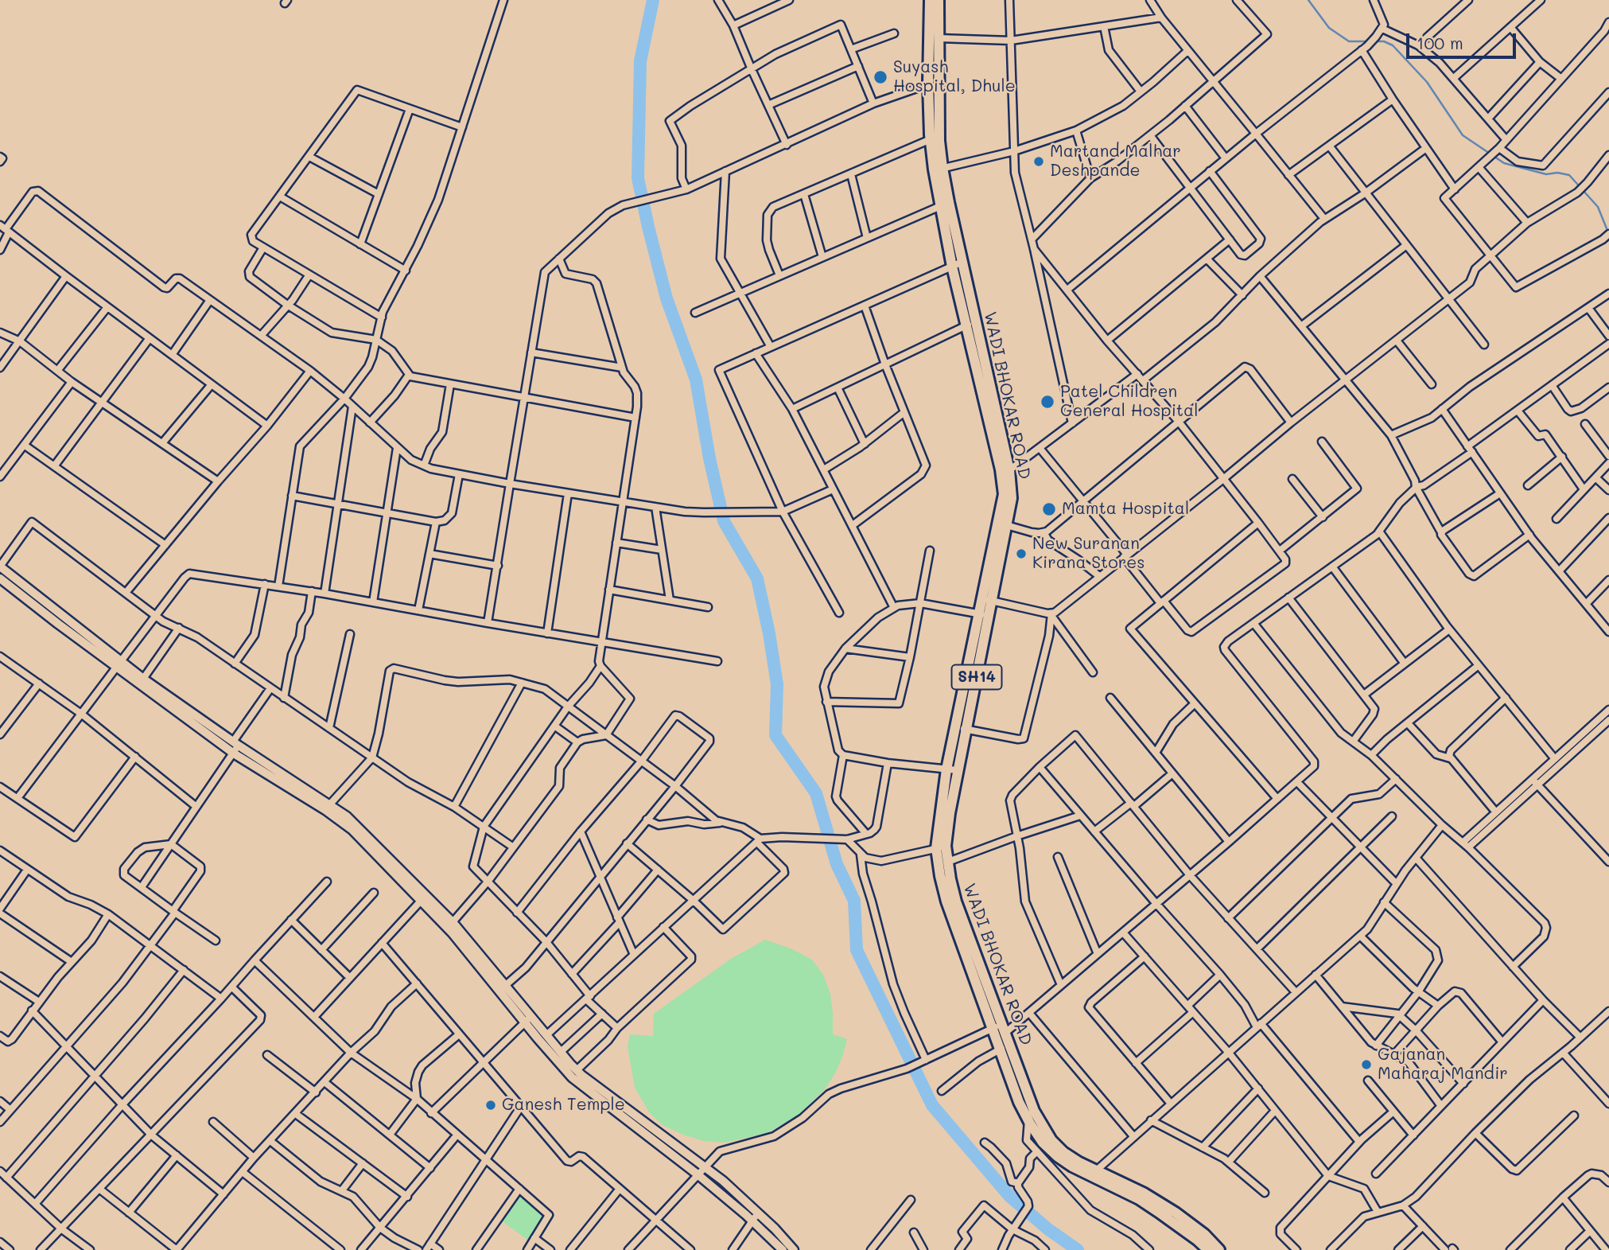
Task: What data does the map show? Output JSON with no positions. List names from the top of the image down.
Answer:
{
  "streets": {
    "main road": ["WADI BHOKAR ROAD", "SH14"]
  },
  "places": [
    "Suyash Hospital, Dhule",
    "Martand Malhar Deshpande",
    "Patel Children General Hospital",
    "Mamta Hospital",
    "New Suranan Kirana Stores",
    "Gajanan Maharaj Mandir",
    "Ganesh Temple"
  ],
  "scale_bar": "100 m"
}
